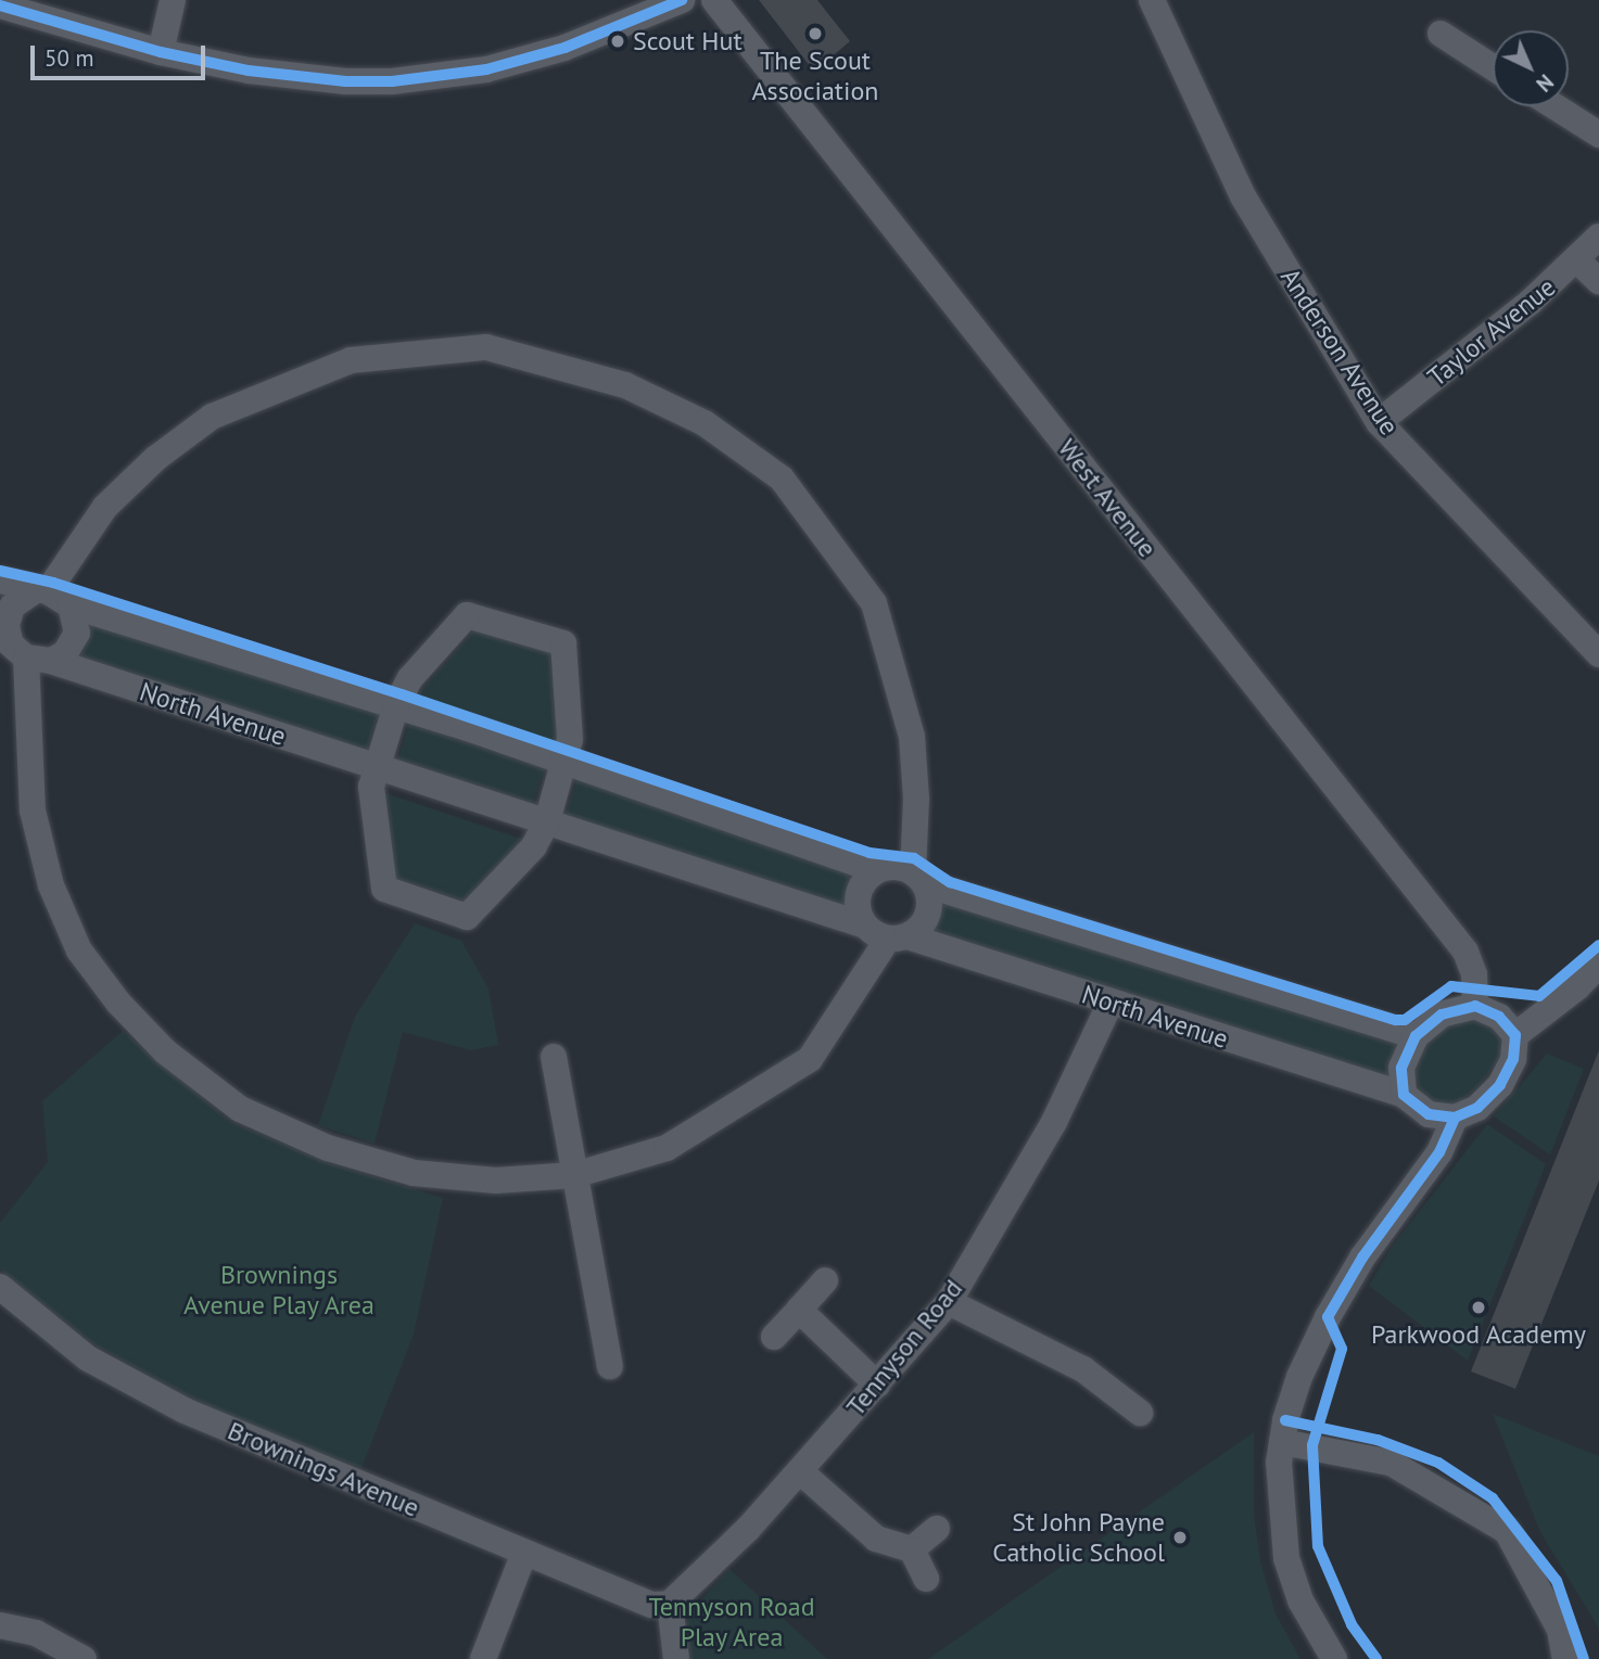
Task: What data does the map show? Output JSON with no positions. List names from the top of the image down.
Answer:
{
  "streets": {
    "street": [
      "Taylor Avenue",
      "Anderson Avenue",
      "West Avenue",
      "North Avenue",
      "Tennyson Road",
      "Brownings Avenue"
    ]
  },
  "crossings": [
    ["Taylor Avenue", "Anderson Avenue"],
    ["West Avenue", "North Avenue"],
    ["North Avenue", "Tennyson Road"],
    ["Tennyson Road", "Brownings Avenue"]
  ],
  "parks": ["Brownings Avenue Play Area", "Tennyson Road Play Area"],
  "places": [
    "The Scout Association",
    "Scout Hut",
    "Parkwood Academy",
    "St John Payne Catholic School"
  ],
  "scale_bar": "50 m",
  "north": "bottom right"
}
